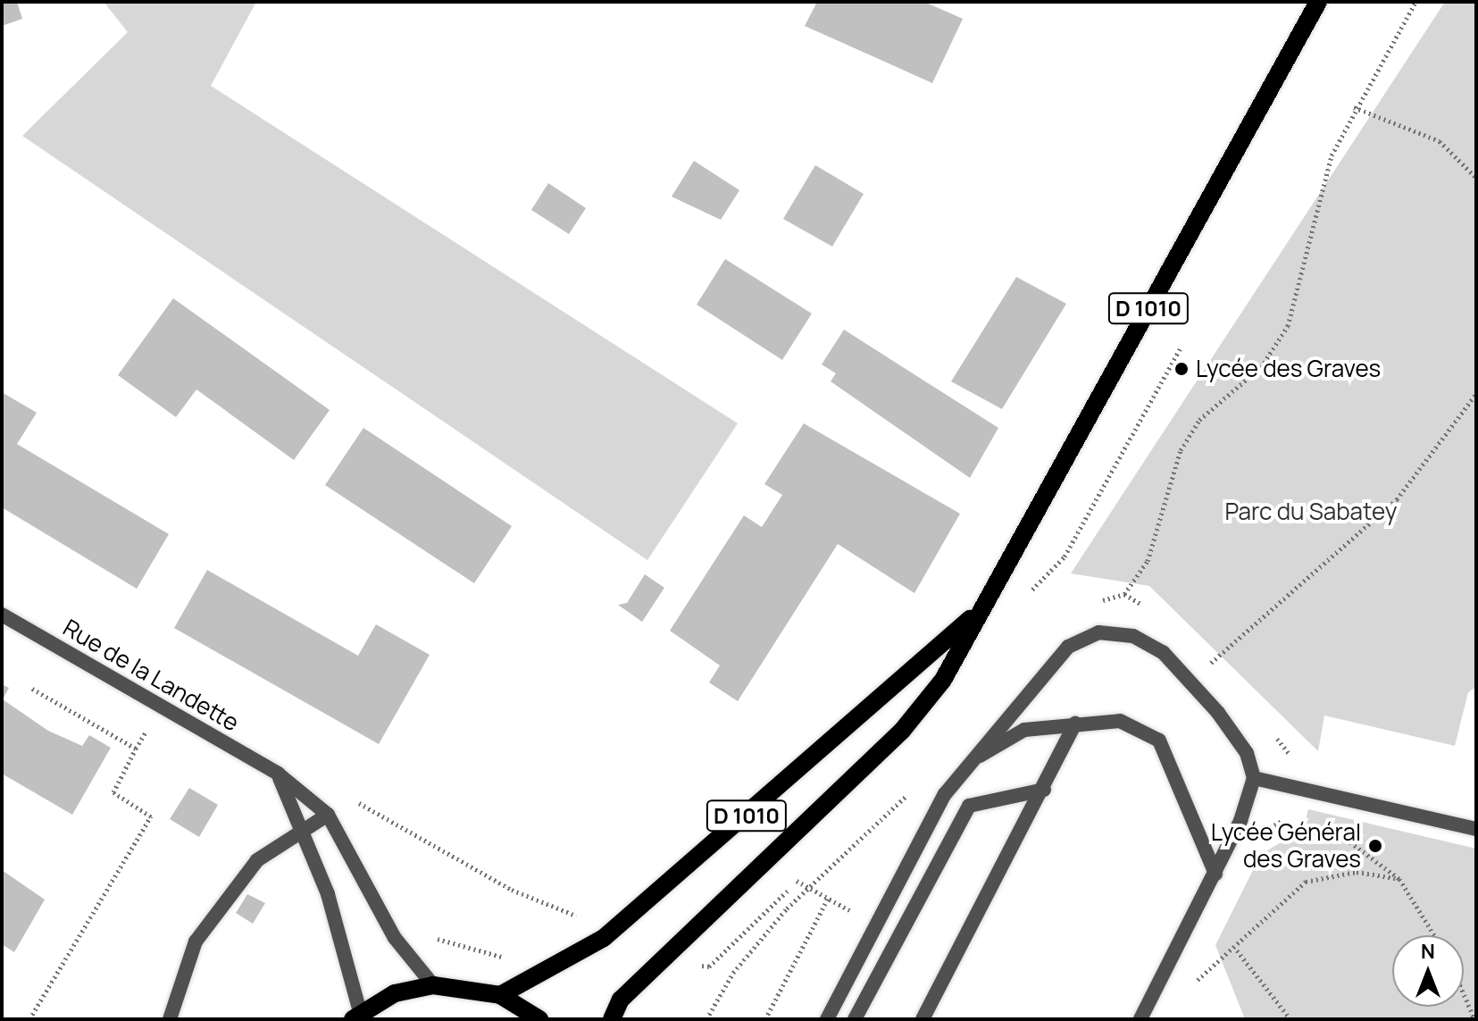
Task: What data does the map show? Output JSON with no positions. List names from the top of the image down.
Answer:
{
  "streets": {
    "main road": ["D 1010"],
    "street": ["Rue de la Landette"]
  },
  "parks": ["Parc du Sabatey"],
  "places": ["Lycée des Graves", "Lycée Général des Graves"],
  "north": "top"
}
